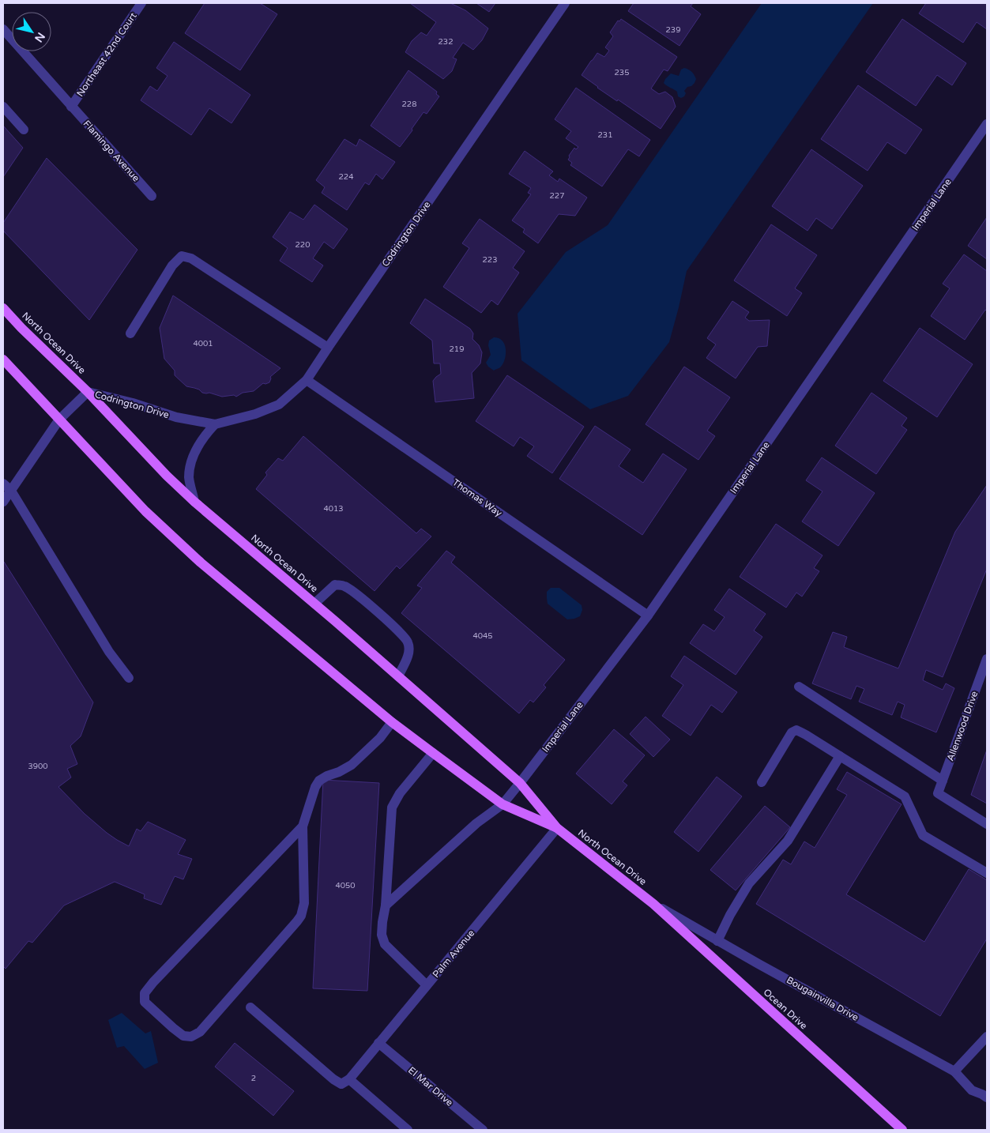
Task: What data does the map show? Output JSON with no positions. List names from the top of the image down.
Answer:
{
  "streets": {
    "main road": ["North Ocean Drive", "Ocean Drive"],
    "street": [
      "Northeast 42nd Court",
      "Flamingo Avenue",
      "Imperial Lane",
      "Codrington Drive",
      "Thomas Way",
      "Allenwood Drive",
      "Palm Avenue",
      "Bougainvilla Drive",
      "El Mar Drive"
    ]
  },
  "crossings": [
    ["Northeast 42nd Court", "Flamingo Avenue"],
    ["Imperial Lane", "North Ocean Drive"],
    ["Imperial Lane", "Thomas Way"],
    ["Codrington Drive", "North Ocean Drive"],
    ["Codrington Drive", "Thomas Way"],
    ["North Ocean Drive", "Palm Avenue"],
    ["North Ocean Drive", "Bougainvilla Drive"],
    ["North Ocean Drive", "Ocean Drive"],
    ["Palm Avenue", "El Mar Drive"],
    ["Bougainvilla Drive", "Ocean Drive"]
  ],
  "house_numbers": [
    "239",
    "232",
    "235",
    "228",
    "231",
    "224",
    "227",
    "220",
    "223",
    "4001",
    "219",
    "4013",
    "4045",
    "3900",
    "4050",
    "2"
  ],
  "north": "bottom right"
}
